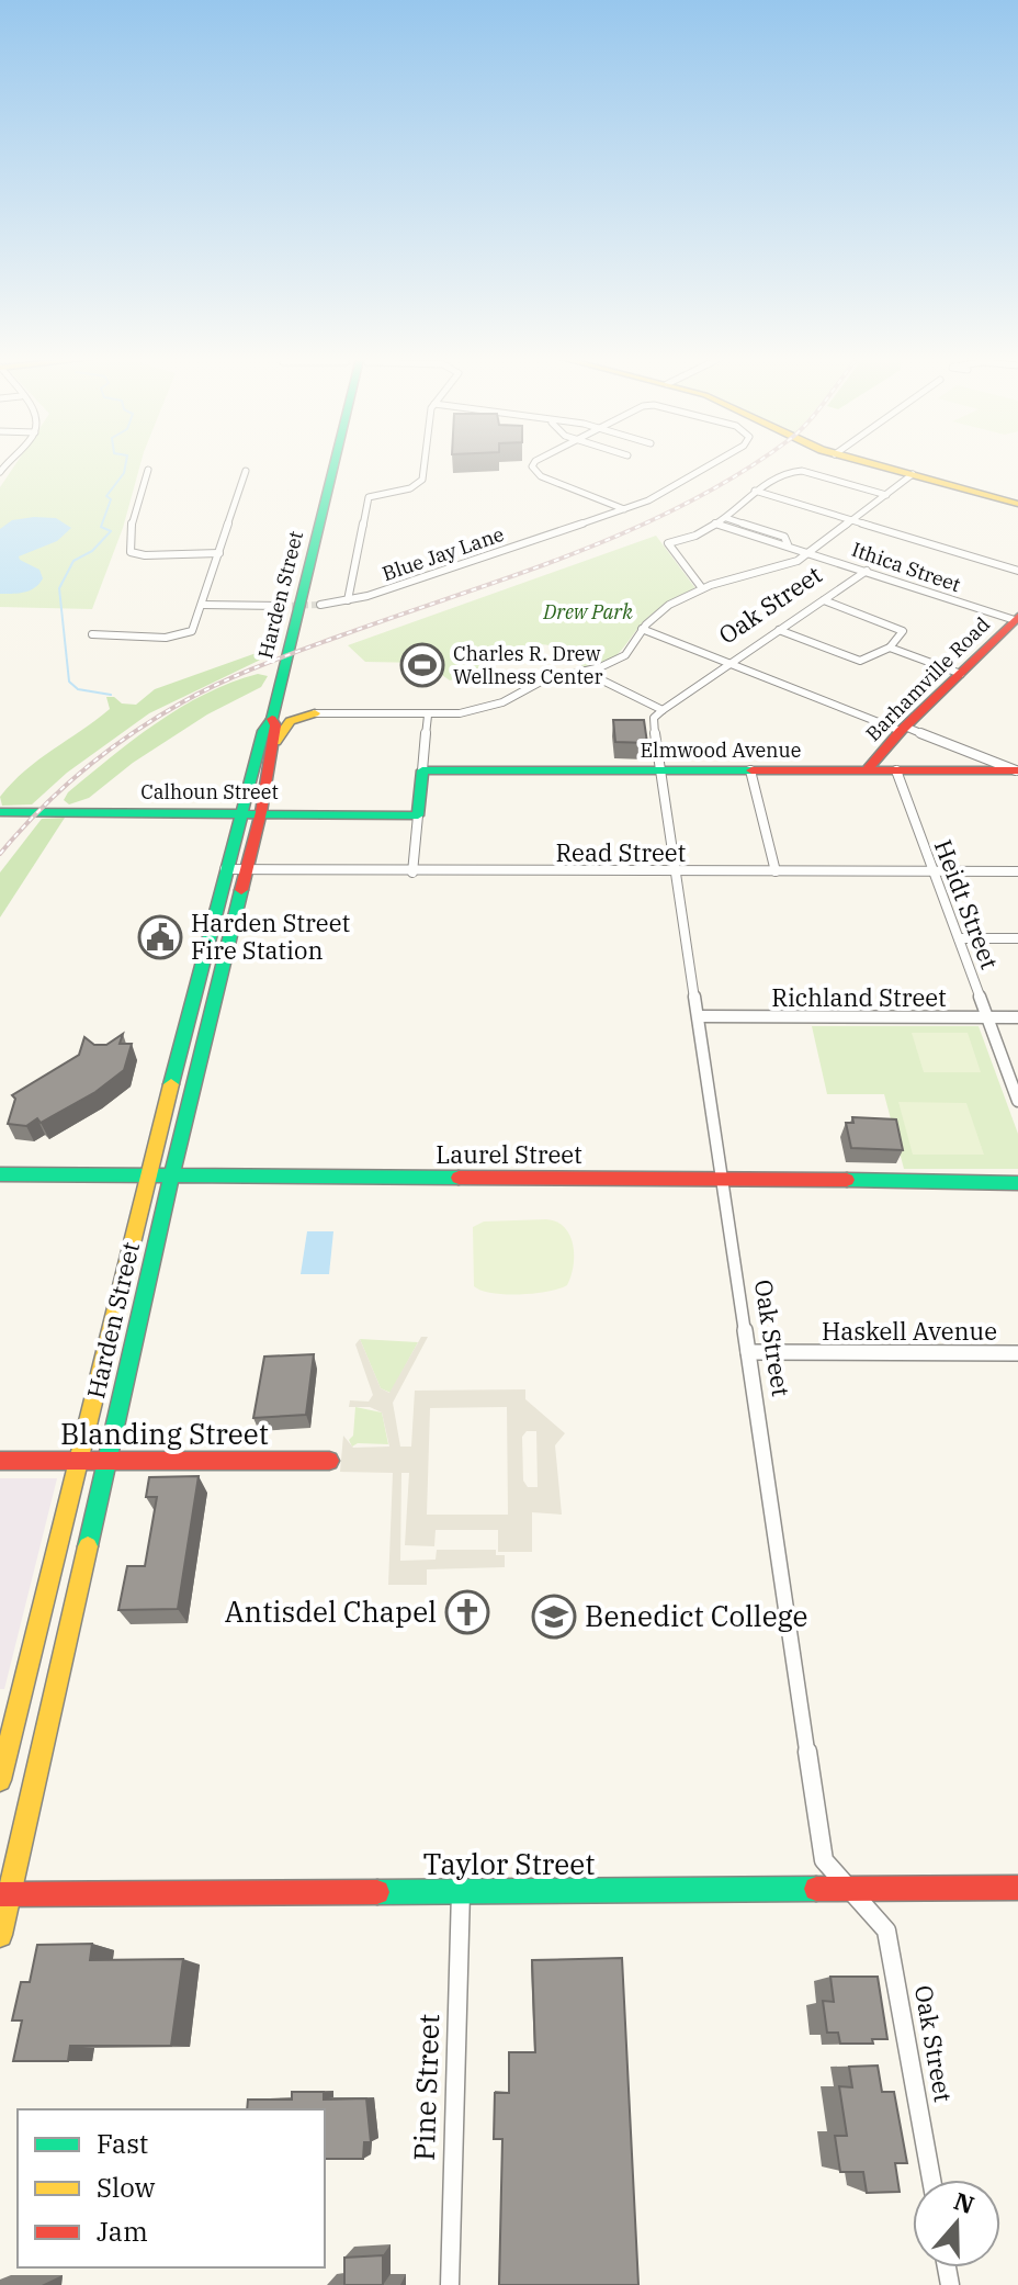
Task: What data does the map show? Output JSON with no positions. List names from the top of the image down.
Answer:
{
  "streets": {
    "main road": [
      "Harden Street",
      "Barhamville Road",
      "Elmwood Avenue",
      "Calhoun Street",
      "Laurel Street",
      "Blanding Street",
      "Taylor Street"
    ],
    "street": [
      "Blue Jay Lane",
      "Ithica Street",
      "Oak Street",
      "Read Street",
      "Heidt Street",
      "Richland Street",
      "Haskell Avenue",
      "Pine Street"
    ]
  },
  "crossings": [
    ["Ithica Street", "Oak Street"],
    ["Ithica Street", "Barhamville Road"],
    ["Harden Street", "Calhoun Street"],
    ["Harden Street", "Read Street"],
    ["Harden Street", "Laurel Street"],
    ["Harden Street", "Blanding Street"],
    ["Harden Street", "Taylor Street"],
    ["Oak Street", "Elmwood Avenue"],
    ["Oak Street", "Read Street"],
    ["Oak Street", "Richland Street"],
    ["Oak Street", "Laurel Street"],
    ["Oak Street", "Haskell Avenue"],
    ["Oak Street", "Taylor Street"],
    ["Barhamville Road", "Elmwood Avenue"],
    ["Elmwood Avenue", "Heidt Street"],
    ["Read Street", "Heidt Street"],
    ["Heidt Street", "Richland Street"],
    ["Taylor Street", "Pine Street"]
  ],
  "parks": ["Drew Park"],
  "places": {
    "sports": ["Charles R. Drew Wellness Center"],
    "public building": ["Harden Street Fire Station"],
    "church": ["Antisdel Chapel"],
    "school or university": ["Benedict College"]
  },
  "legend": ["Fast", "Slow", "Jam"],
  "north": "top"
}
